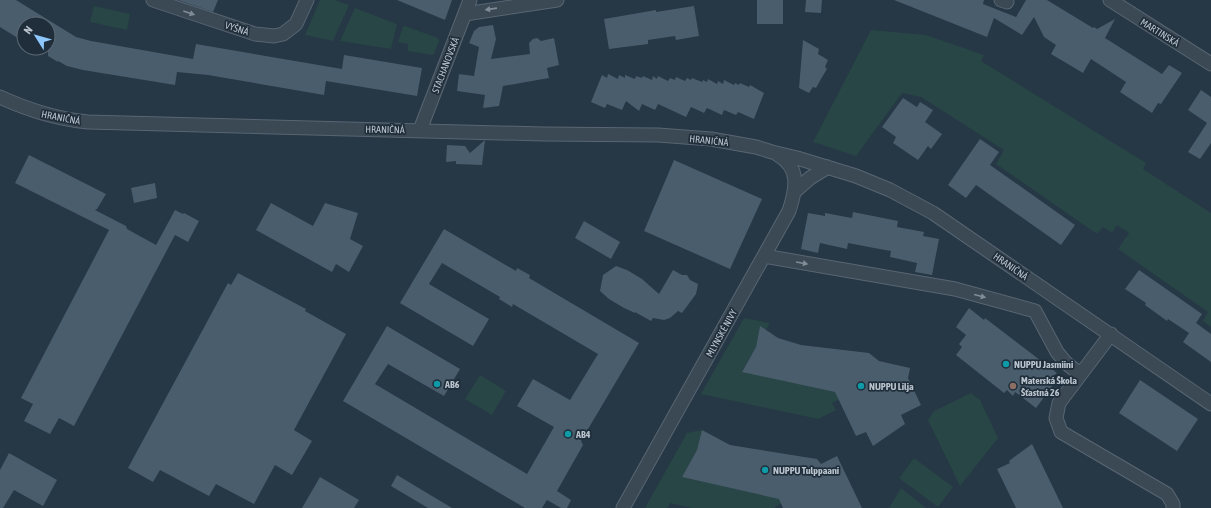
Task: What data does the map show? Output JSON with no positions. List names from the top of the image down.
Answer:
{
  "streets": {
    "street": [
      "VYŠNÁ",
      "MARTINSKÁ",
      "STACHANOVSKÁ",
      "HRANIČNÁ",
      "MLYNSKÉ NIVY"
    ]
  },
  "crossings": [
    ["STACHANOVSKÁ", "HRANIČNÁ"],
    ["HRANIČNÁ", "MLYNSKÉ NIVY"]
  ],
  "one_way": ["VYŠNÁ"],
  "places": [
    "NUPPU Jasmiini",
    "AB6",
    "NUPPU Lilja",
    "Materská Škola Šťastná 26",
    "AB4",
    "NUPPU Tulppaani"
  ],
  "north": "top left"
}
